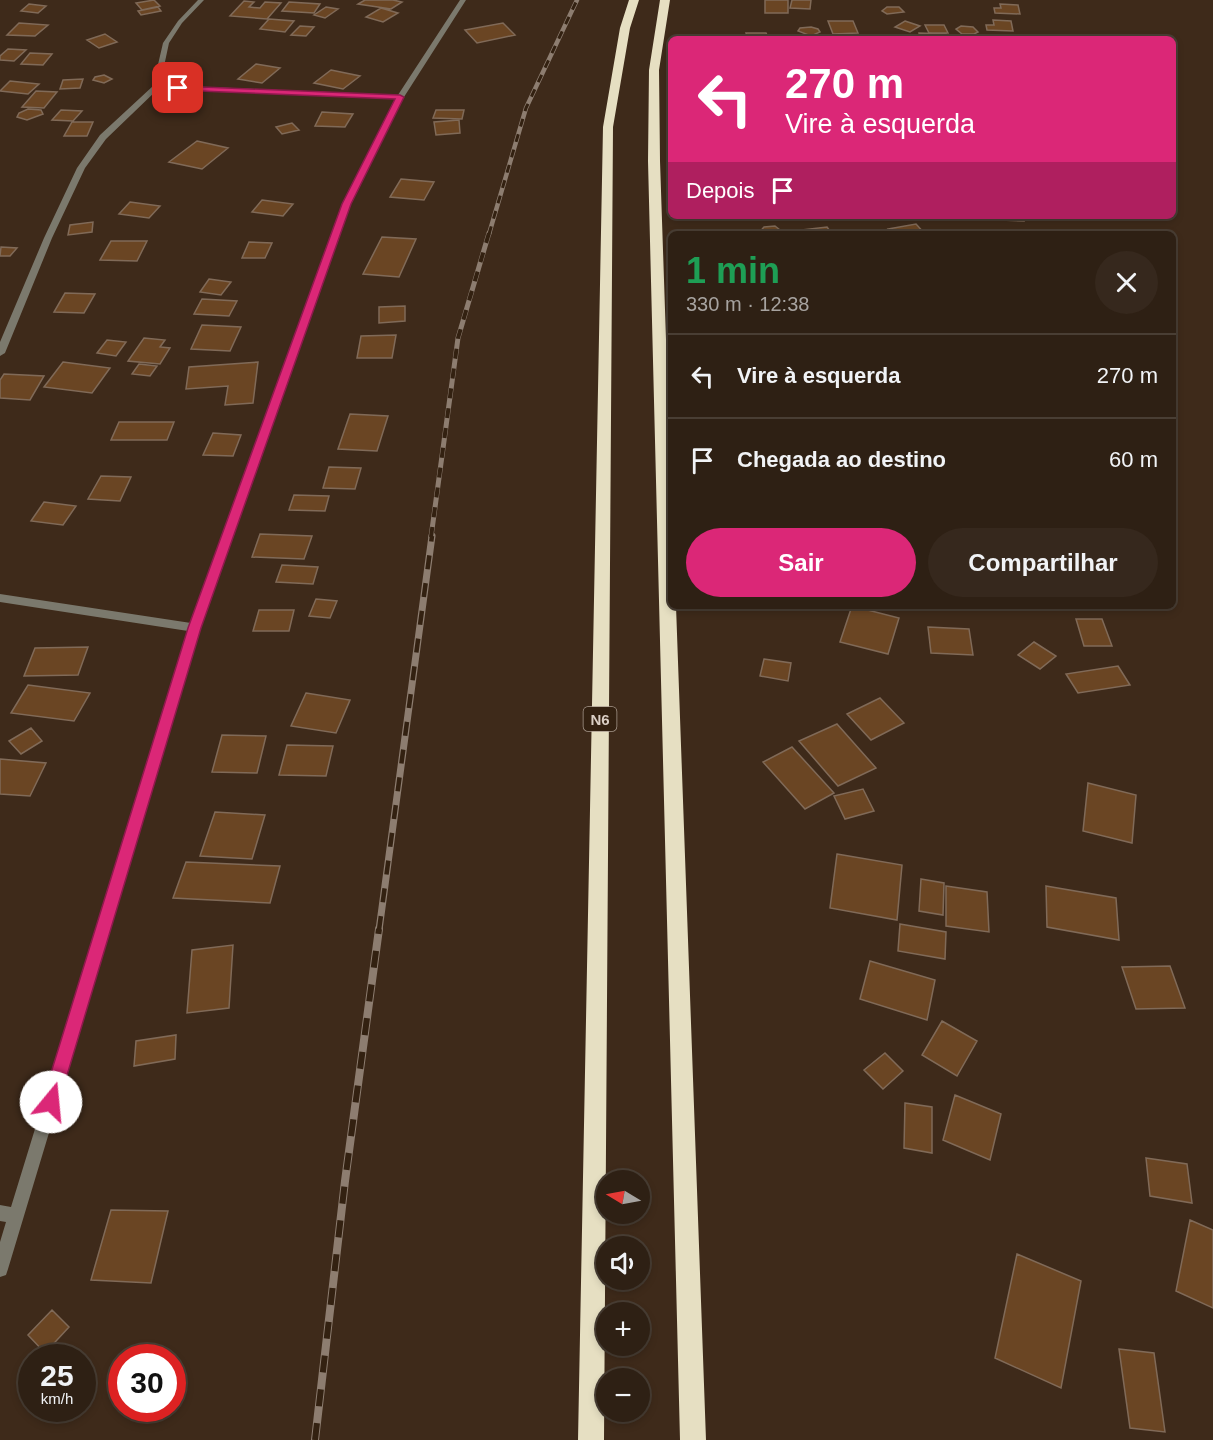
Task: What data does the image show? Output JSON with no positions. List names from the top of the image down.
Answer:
{
  "streets": {
    "highway": ["N6"]
  },
  "north": "left",
  "page": {
    "turn": ["270 m", "Vire à esquerda"],
    "then": "Depois",
    "heading": ["1 min", "330 m · 12:38"],
    "list": [
      {
        "name": "Vire à esquerda",
        "value": "270 m"
      },
      {
        "name": "Chegada ao destino",
        "value": "60 m"
      }
    ],
    "buttons": ["Sair", "Compartilhar"],
    "map_buttons": ["+", "−"],
    "speed": "25 km/h",
    "limit": "30"
  }
}
